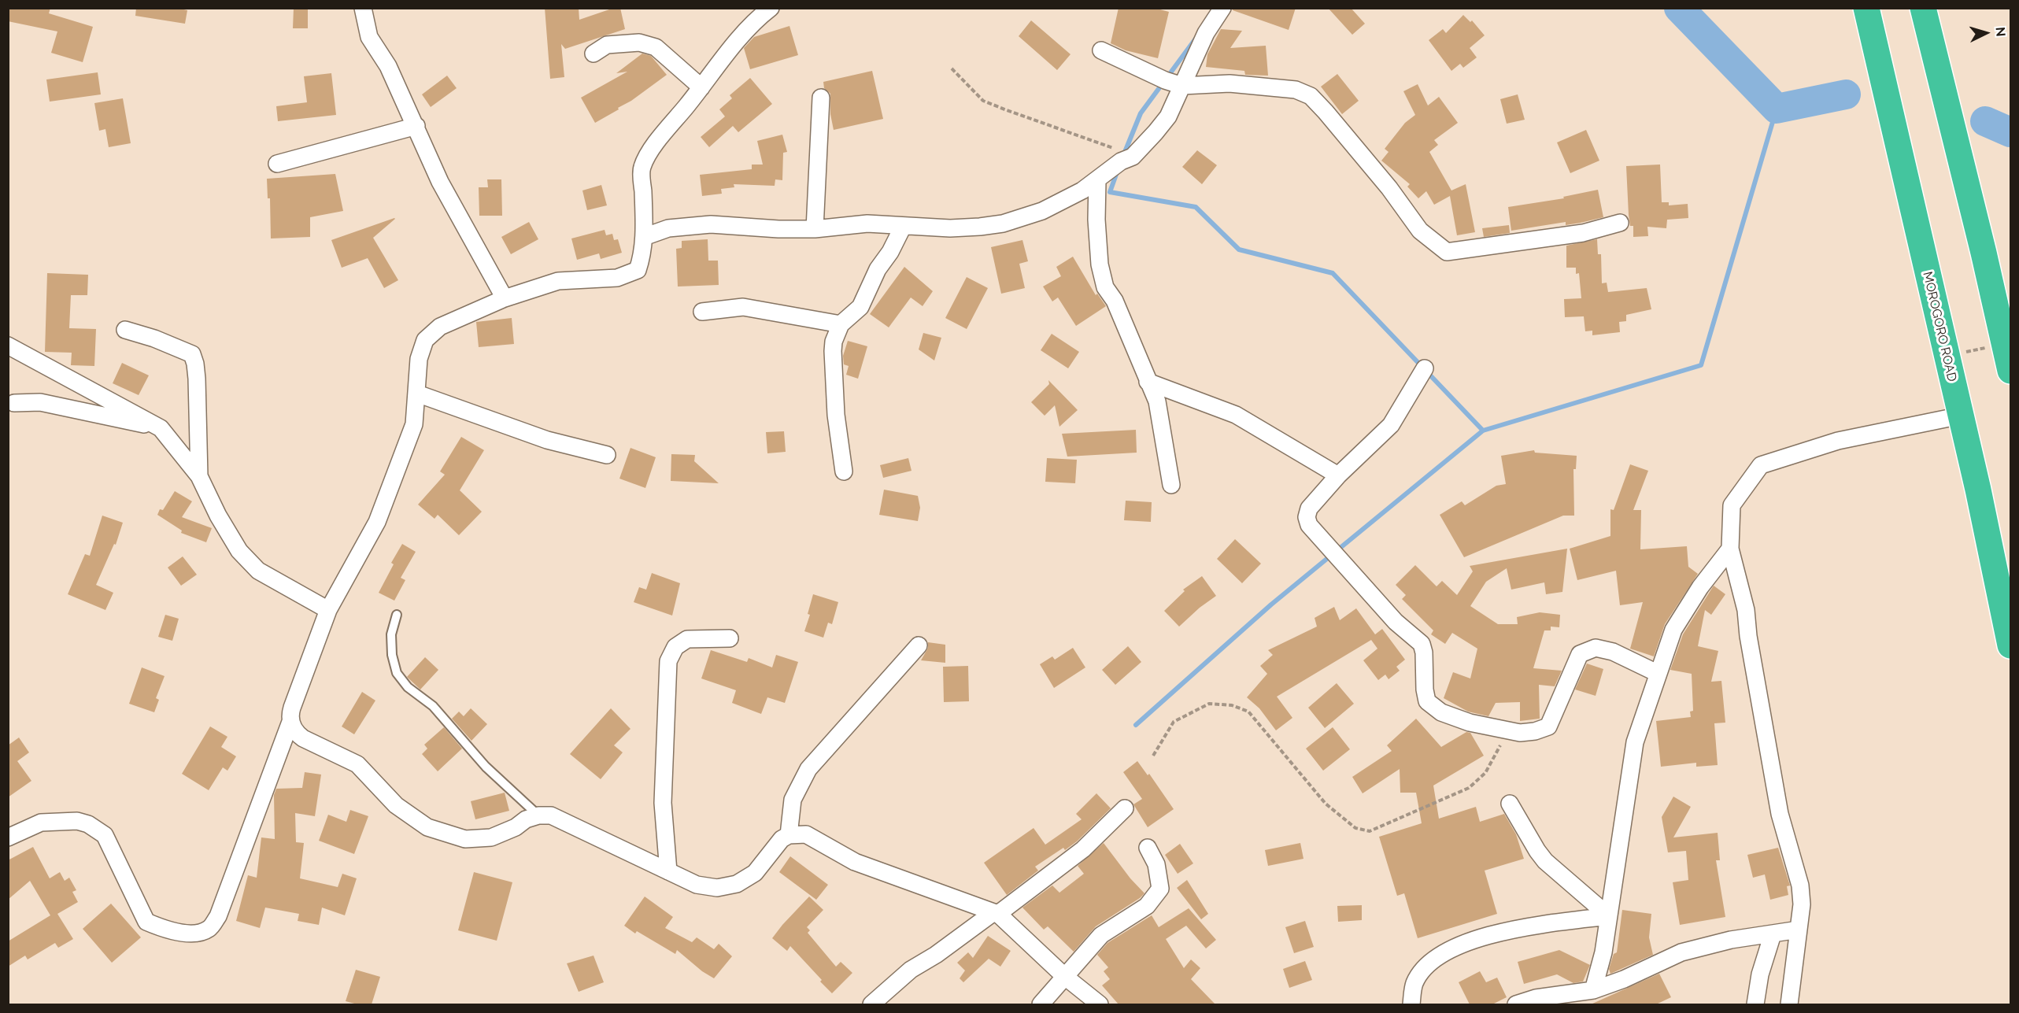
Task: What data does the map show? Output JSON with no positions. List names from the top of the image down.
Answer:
{
  "streets": {
    "highway": ["MOROGORO ROAD"]
  },
  "north": "right"
}
